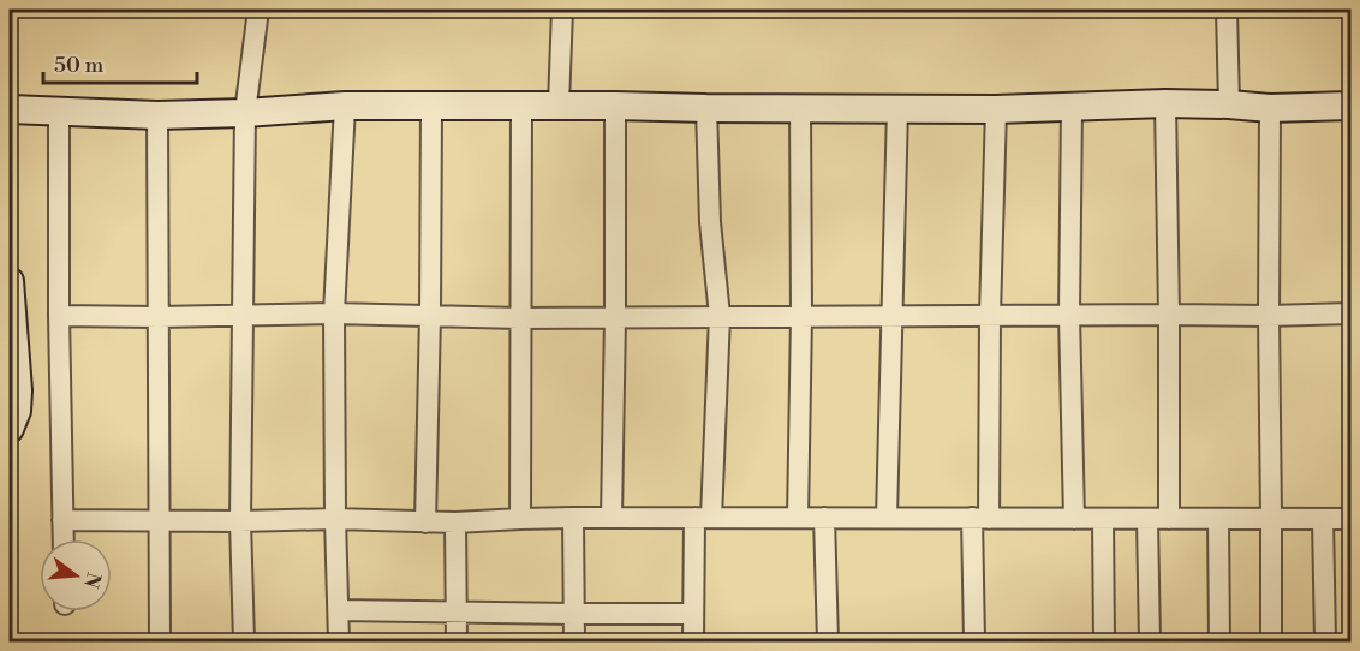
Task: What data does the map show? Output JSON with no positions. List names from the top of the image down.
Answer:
{
  "scale_bar": "50 m",
  "north": "right"
}
